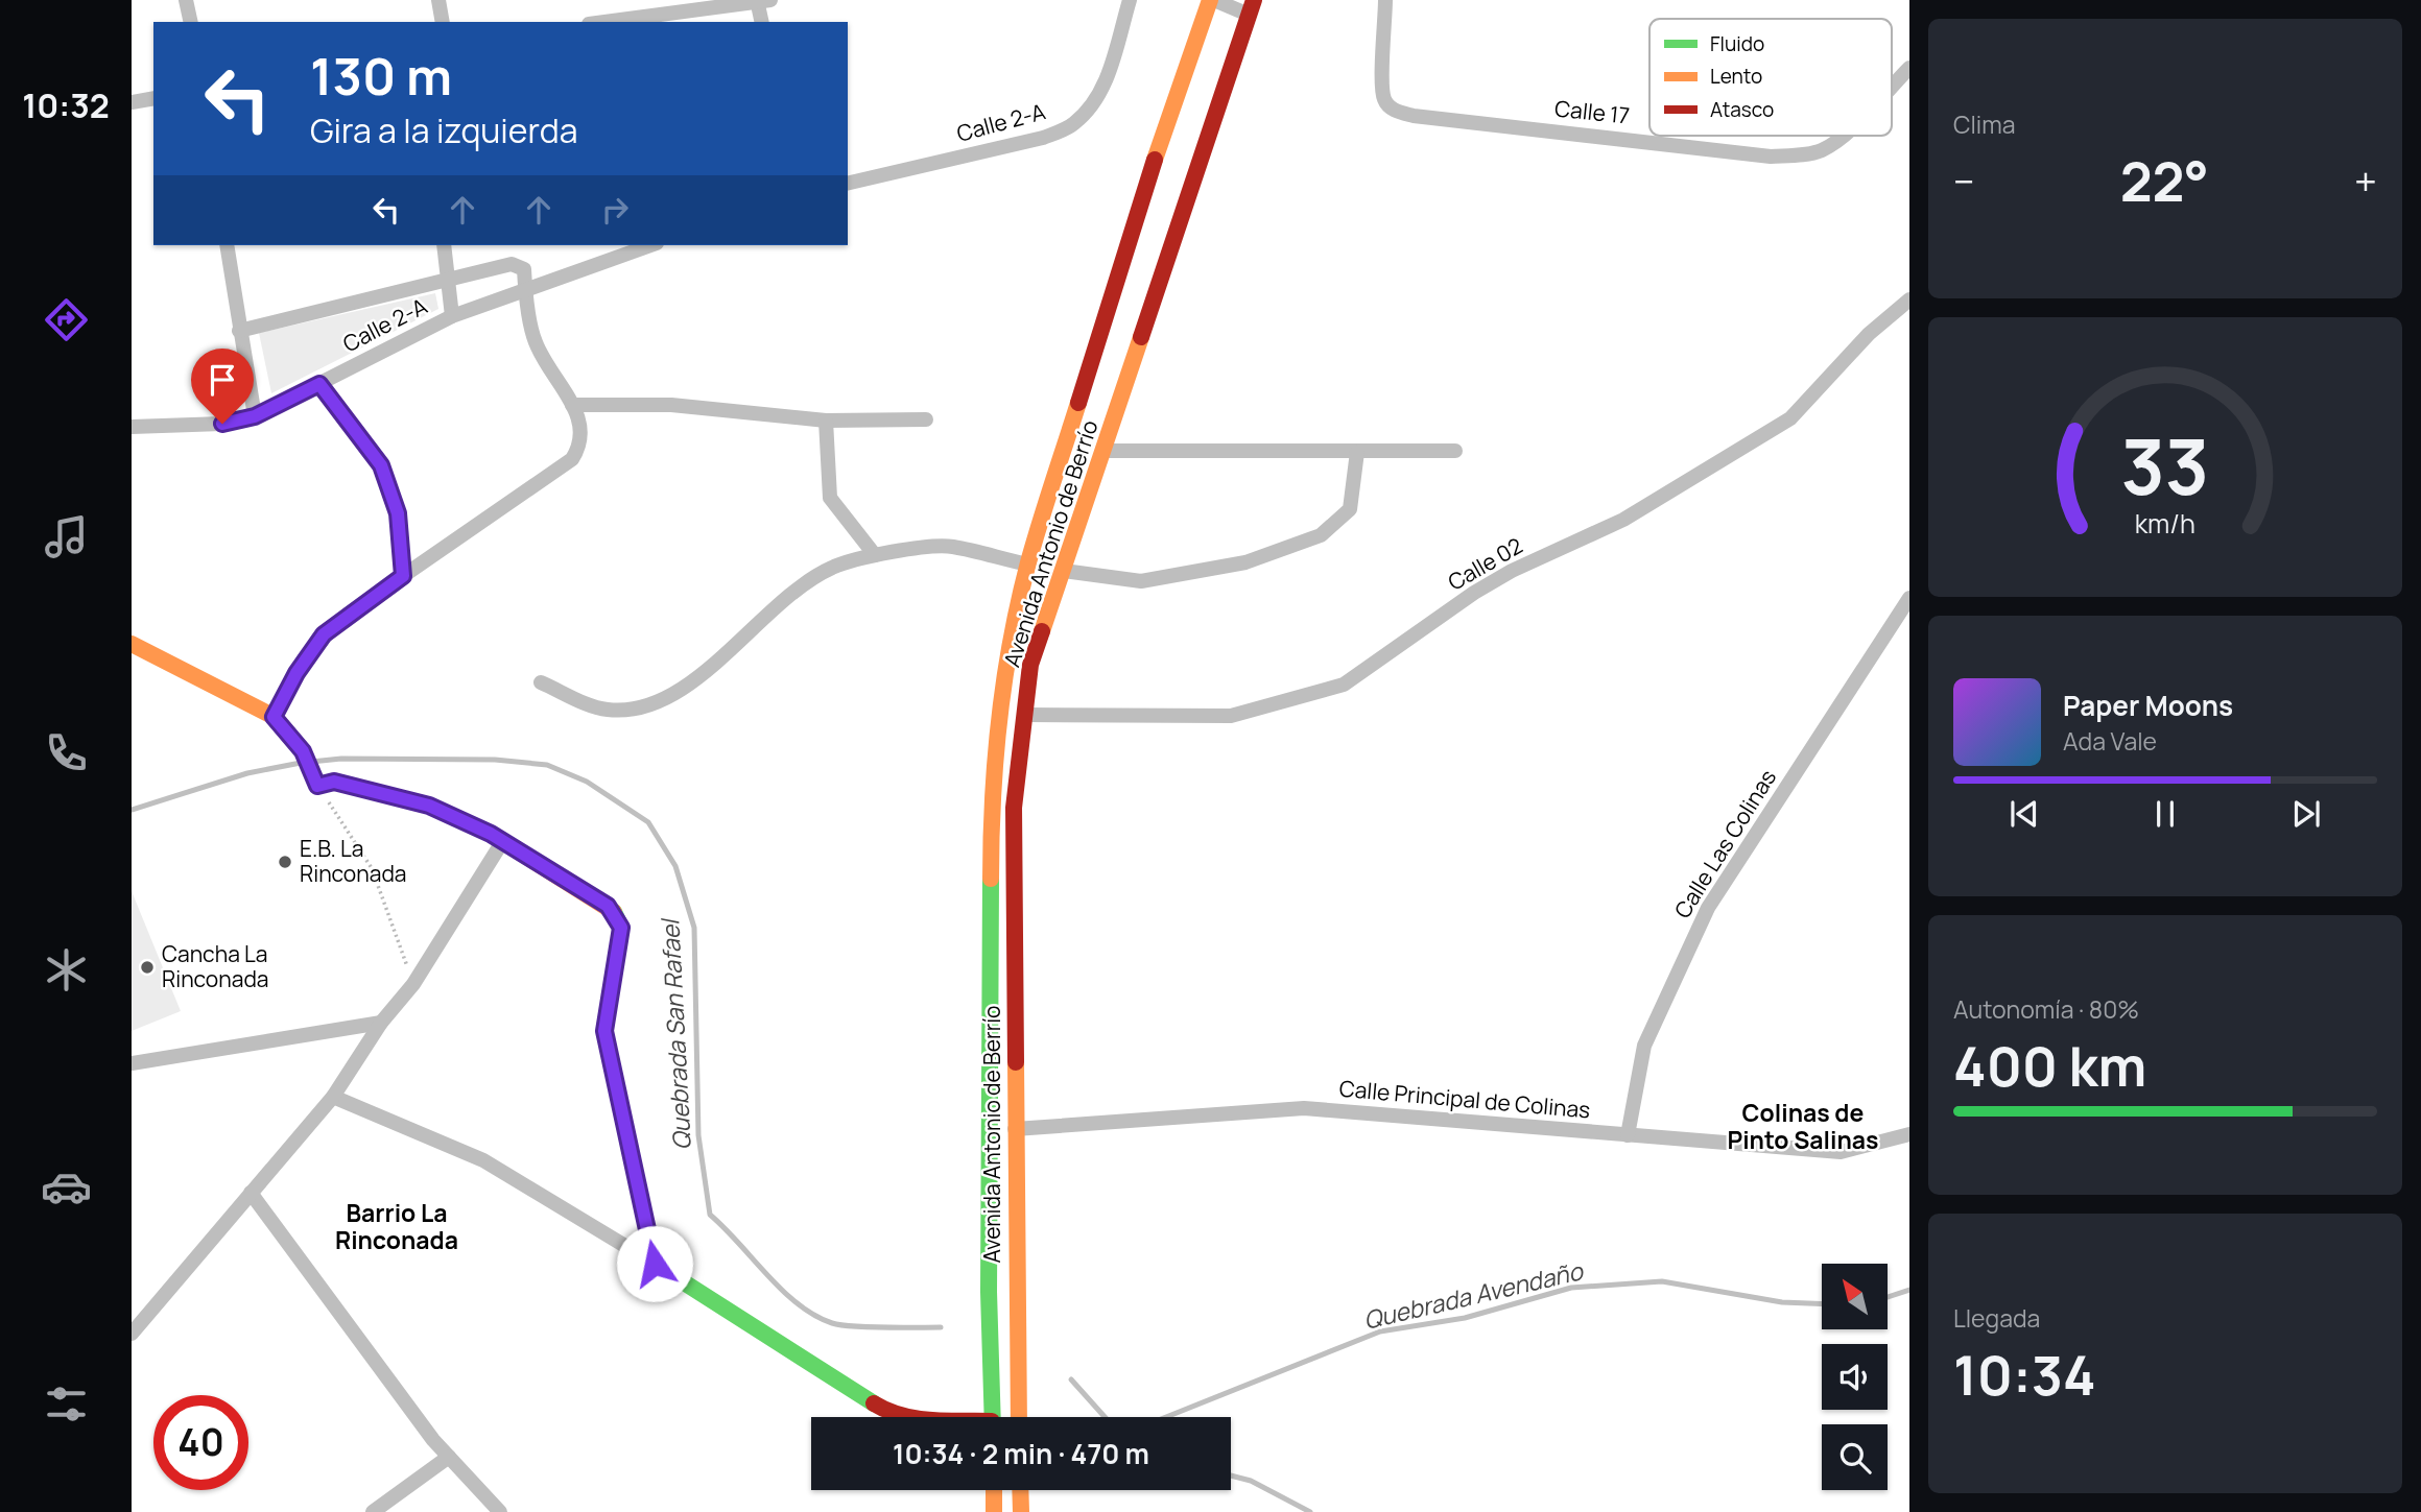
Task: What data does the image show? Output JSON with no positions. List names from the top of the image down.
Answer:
{
  "streets": {
    "street": [
      "Calle 17",
      "Calle 2-A",
      "Avenida Antonio de Berrío",
      "Calle 02",
      "Calle Las Colinas",
      "Calle Principal de Colinas"
    ]
  },
  "crossings": [
    ["Avenida Antonio de Berrío", "Calle 02"],
    ["Avenida Antonio de Berrío", "Calle Principal de Colinas"],
    ["Calle Las Colinas", "Calle Principal de Colinas"]
  ],
  "districts": ["Colinas de Pinto Salinas", "Barrio La Rinconada"],
  "water": ["Quebrada San Rafael", "Quebrada Avendaño"],
  "places": ["E.B. La Rinconada", "Cancha La Rinconada"],
  "legend": ["Fluido", "Lento", "Atasco"],
  "north": "top left",
  "page": {
    "tabs": "10:32",
    "tile": [
      "Clima",
      ["Autonomía · 80%", "400 km"],
      ["Llegada", "10:34"]
    ],
    "turn": ["130 m", "Gira a la izquierda"],
    "heat": ["−", "22°", "+"],
    "song": ["Paper Moons", "Ada Vale"],
    "limit": "40",
    "trip": "10:34 · 2 min · 470 m",
    "gauge": ["33", "km/h"]
  }
}
